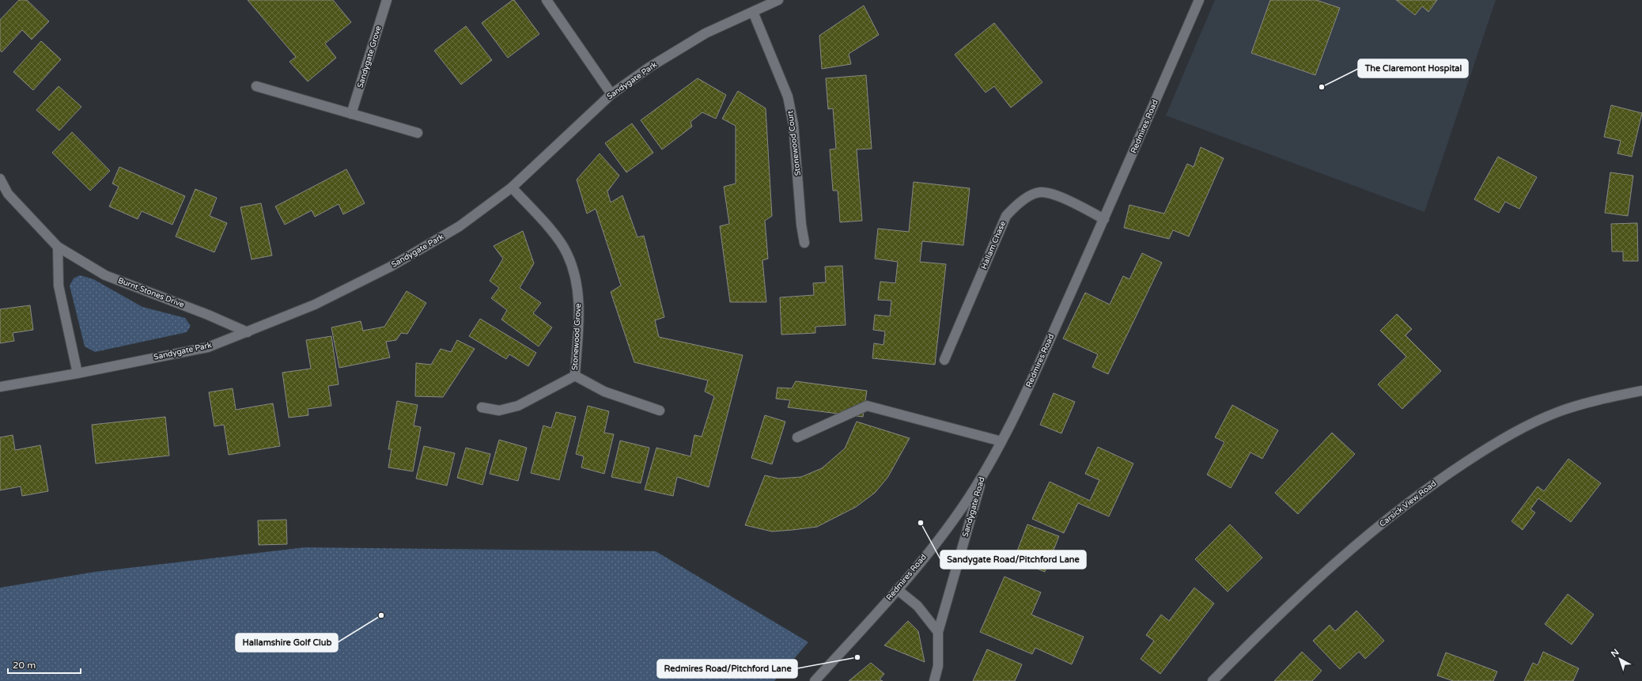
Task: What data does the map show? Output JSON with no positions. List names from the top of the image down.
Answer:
{
  "streets": {
    "street": [
      "Sandygate Grove",
      "Sandygate Park",
      "Redmires Road",
      "Stonewood Court",
      "Hallam Chase",
      "Burnt Stones Drive",
      "Stonewood Grove",
      "Carsick View Road",
      "Sandygate Road"
    ]
  },
  "crossings": [
    ["Sandygate Park", "Stonewood Court"],
    ["Sandygate Park", "Burnt Stones Drive"],
    ["Sandygate Park", "Stonewood Grove"],
    ["Redmires Road", "Hallam Chase"],
    ["Redmires Road", "Sandygate Road"]
  ],
  "places": [
    "The Claremont Hospital",
    "Sandygate Road/Pitchford Lane",
    "Hallamshire Golf Club",
    "Redmires Road/Pitchford Lane"
  ],
  "scale_bar": "20 m",
  "north": "top left"
}
